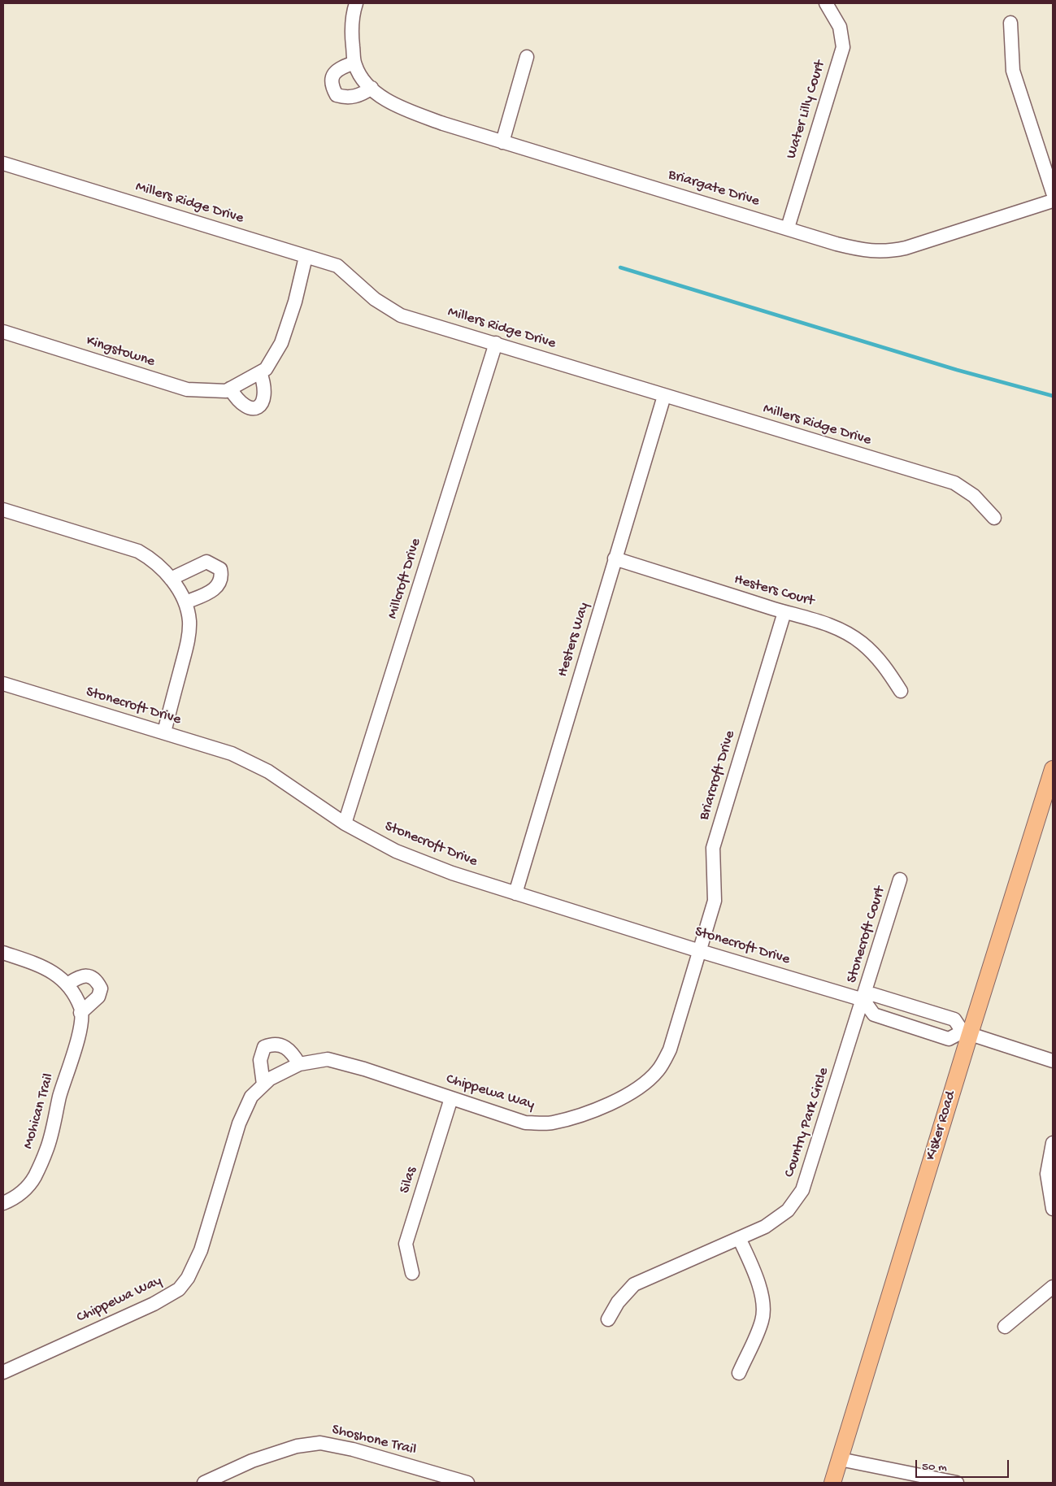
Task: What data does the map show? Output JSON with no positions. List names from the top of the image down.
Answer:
{
  "streets": {
    "main road": ["Kisker Road"],
    "street": [
      "Water Lilly Court",
      "Briargate Drive",
      "Millers Ridge Drive",
      "Kingstowne",
      "Millcroft Drive",
      "Hesters Court",
      "Hesters Way",
      "Stonecroft Drive",
      "Briarcroft Drive",
      "Stonecroft Court",
      "Chippewa Way",
      "Mohican Trail",
      "Country Park Circle",
      "Silas",
      "Shoshone Trail"
    ]
  },
  "crossings": [
    ["Water Lilly Court", "Briargate Drive"],
    ["Millers Ridge Drive", "Kingstowne"],
    ["Millers Ridge Drive", "Millcroft Drive"],
    ["Millers Ridge Drive", "Hesters Way"],
    ["Millcroft Drive", "Stonecroft Drive"],
    ["Hesters Court", "Hesters Way"],
    ["Hesters Court", "Briarcroft Drive"],
    ["Hesters Way", "Stonecroft Drive"],
    ["Stonecroft Drive", "Briarcroft Drive"],
    ["Stonecroft Drive", "Stonecroft Court"],
    ["Stonecroft Drive", "Chippewa Way"],
    ["Stonecroft Drive", "Country Park Circle"],
    ["Stonecroft Drive", "Kisker Road"],
    ["Briarcroft Drive", "Chippewa Way"],
    ["Stonecroft Court", "Country Park Circle"],
    ["Chippewa Way", "Silas"]
  ],
  "scale_bar": "50 m"
}
